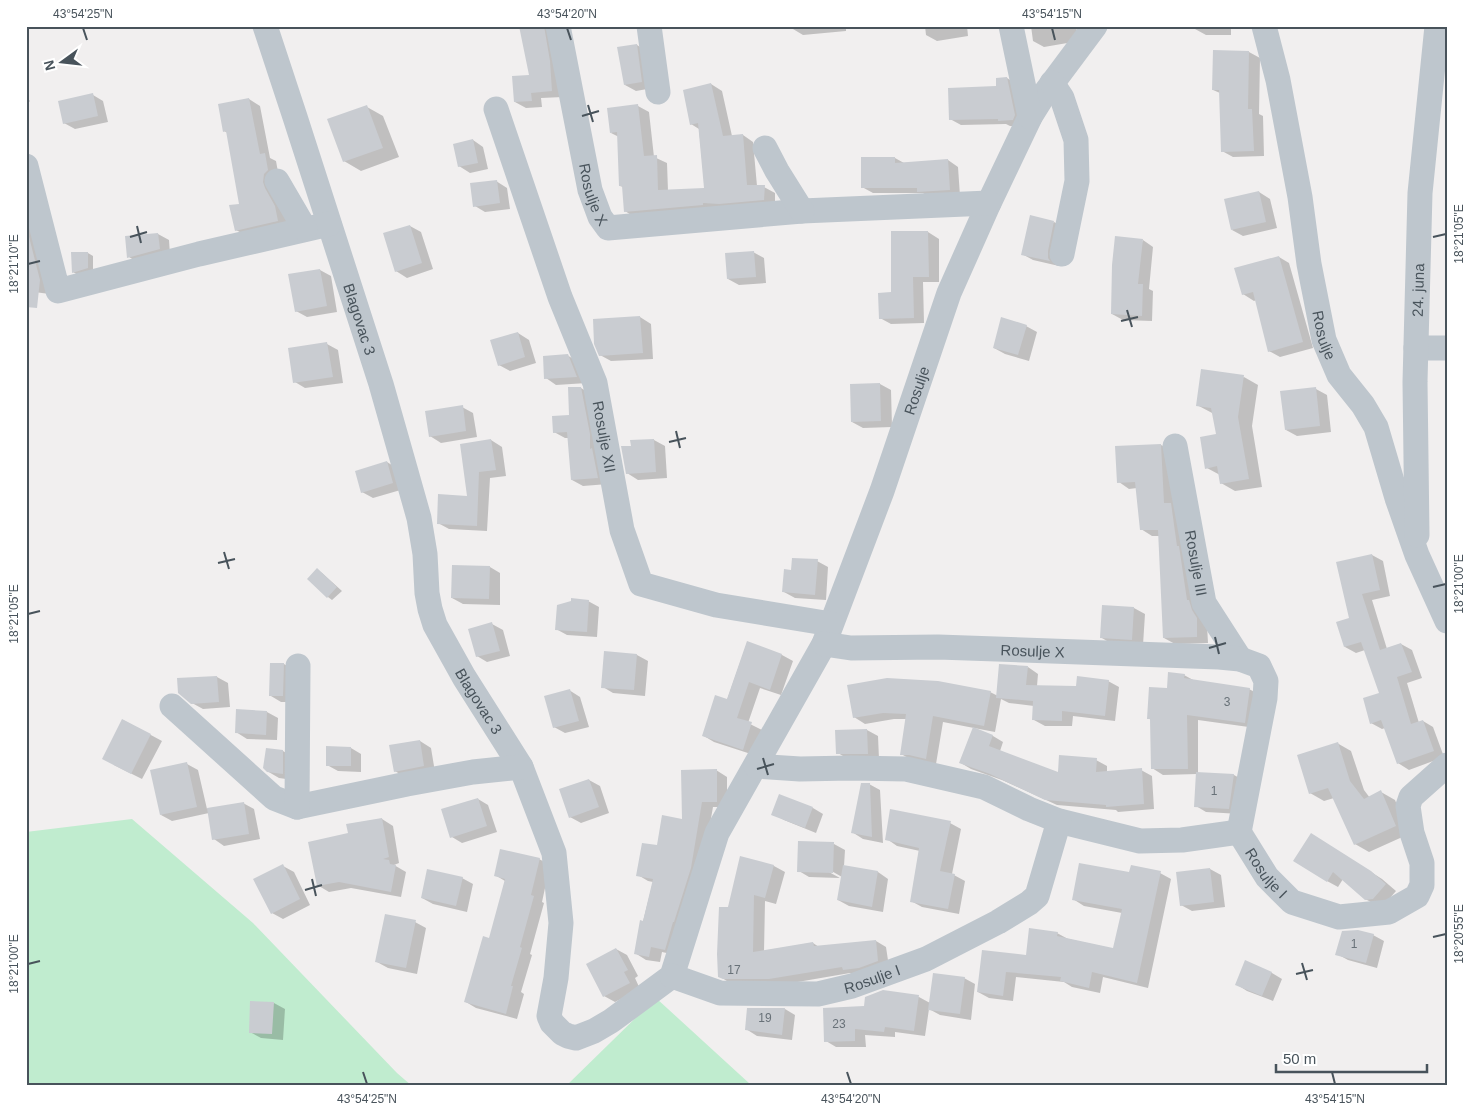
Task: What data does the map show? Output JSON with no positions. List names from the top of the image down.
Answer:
{
  "streets": {
    "street": [
      "Rosulje X",
      "24. juna",
      "Blagovac 3",
      "Rosulje",
      "Rosulje XII",
      "Rosulje III",
      "Rosulje I"
    ]
  },
  "crossings": [
    ["Rosulje X", "Rosulje"],
    ["Rosulje X", "Rosulje XII"],
    ["Rosulje X", "Rosulje III"],
    ["24. juna", "Rosulje"],
    ["Blagovac 3", "Rosulje I"],
    ["Rosulje", "Rosulje XII"],
    ["Rosulje", "Rosulje I"],
    ["Rosulje III", "Rosulje I"]
  ],
  "house_numbers": [
    "3",
    "1",
    "1",
    "17",
    "19",
    "23"
  ],
  "scale_bar": "50 m",
  "north": "left",
  "coordinates": [
    "43°54'25\"N",
    "43°54'20\"N",
    "43°54'15\"N",
    "18°21'05\"E",
    "18°21'10\"E",
    "18°21'00\"E",
    "18°20'55\"E"
  ]
}
